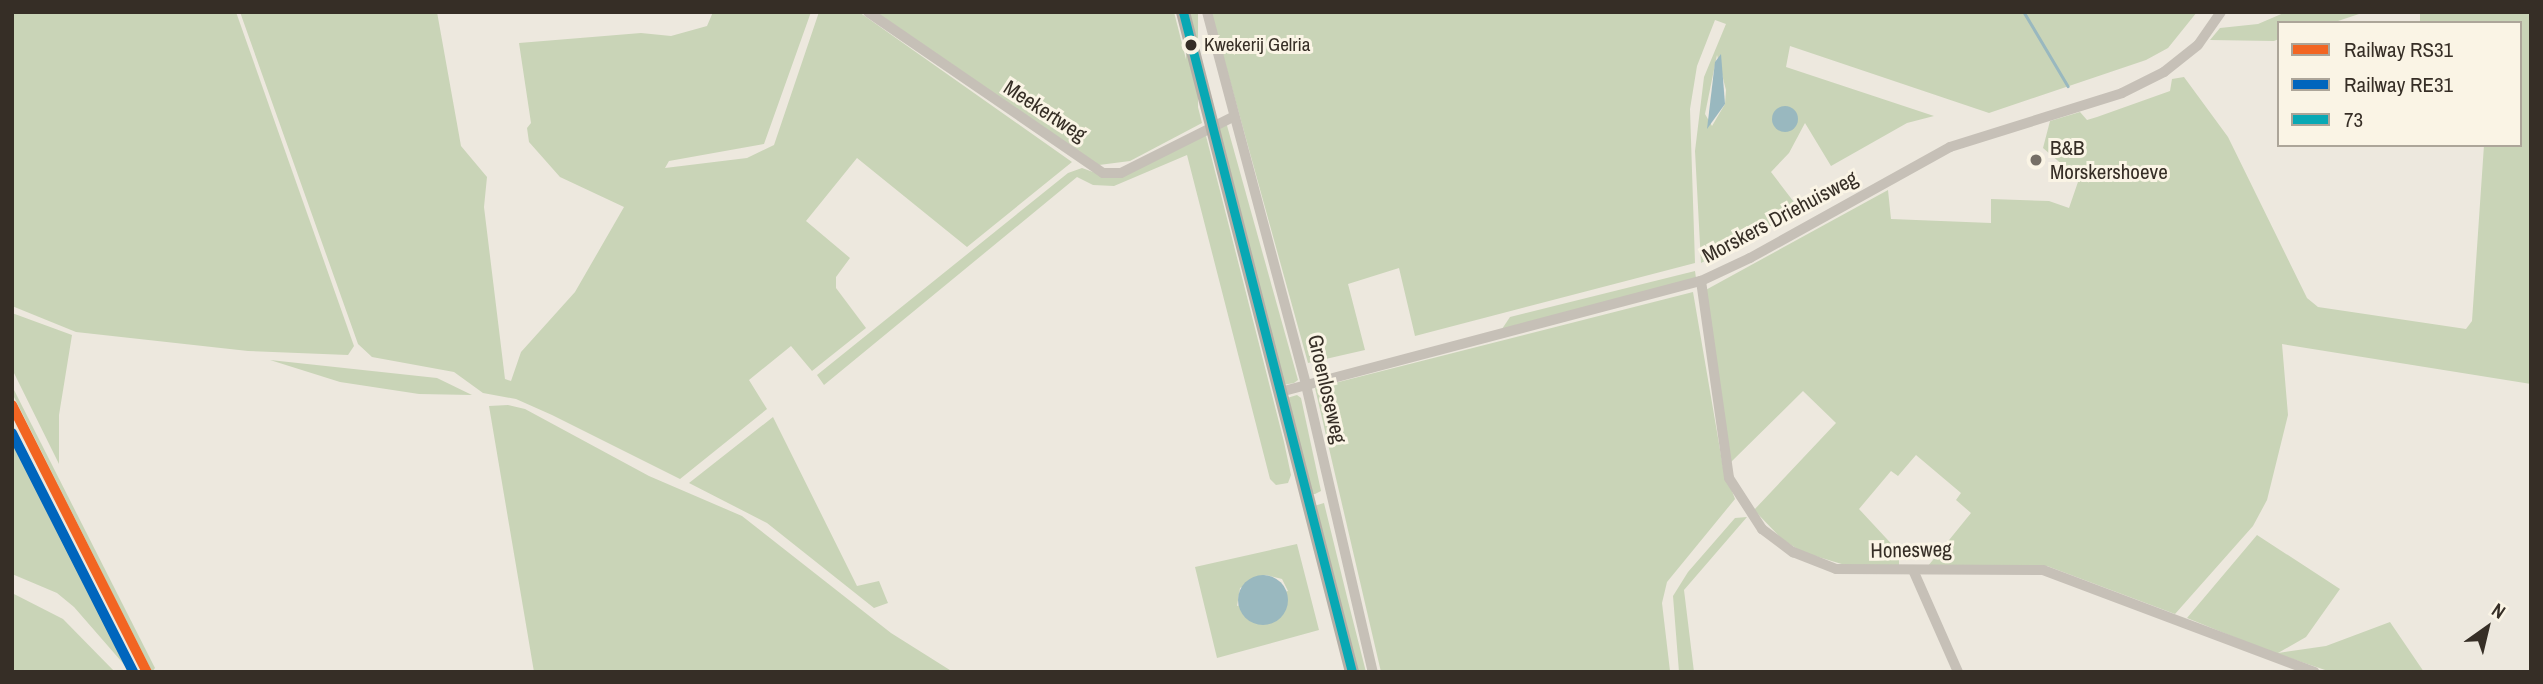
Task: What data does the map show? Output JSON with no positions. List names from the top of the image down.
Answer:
{
  "streets": {
    "street": [
      "Meekertweg",
      "Morskers Driehuisweg",
      "Groenloseweg",
      "Honesweg"
    ]
  },
  "crossings": [
    ["Morskers Driehuisweg", "Groenloseweg"],
    ["Morskers Driehuisweg", "Honesweg"]
  ],
  "places": ["Kwekerij Gelria", "B&B Morskershoeve"],
  "lines": ["transit line 73", "rail line RS31", "rail line RE31"],
  "legend": ["Railway RS31", "Railway RE31", "73"],
  "north": "top right"
}
